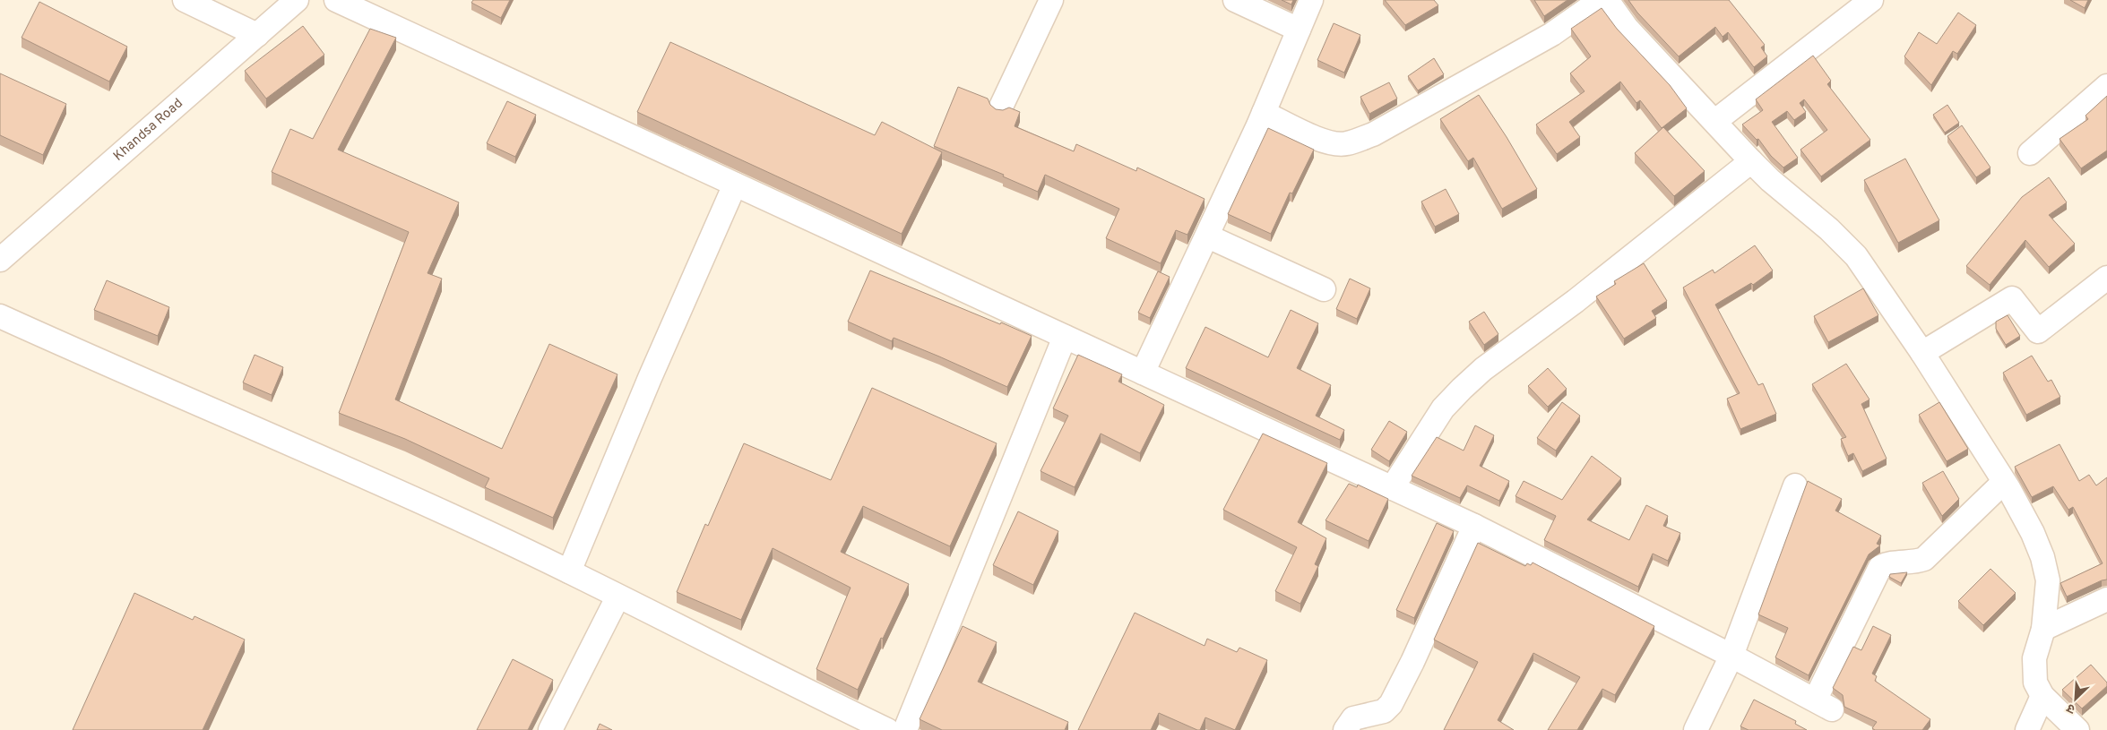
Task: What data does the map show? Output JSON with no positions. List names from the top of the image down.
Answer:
{
  "streets": {
    "street": ["Khandsa Road"]
  },
  "north": "bottom left"
}
